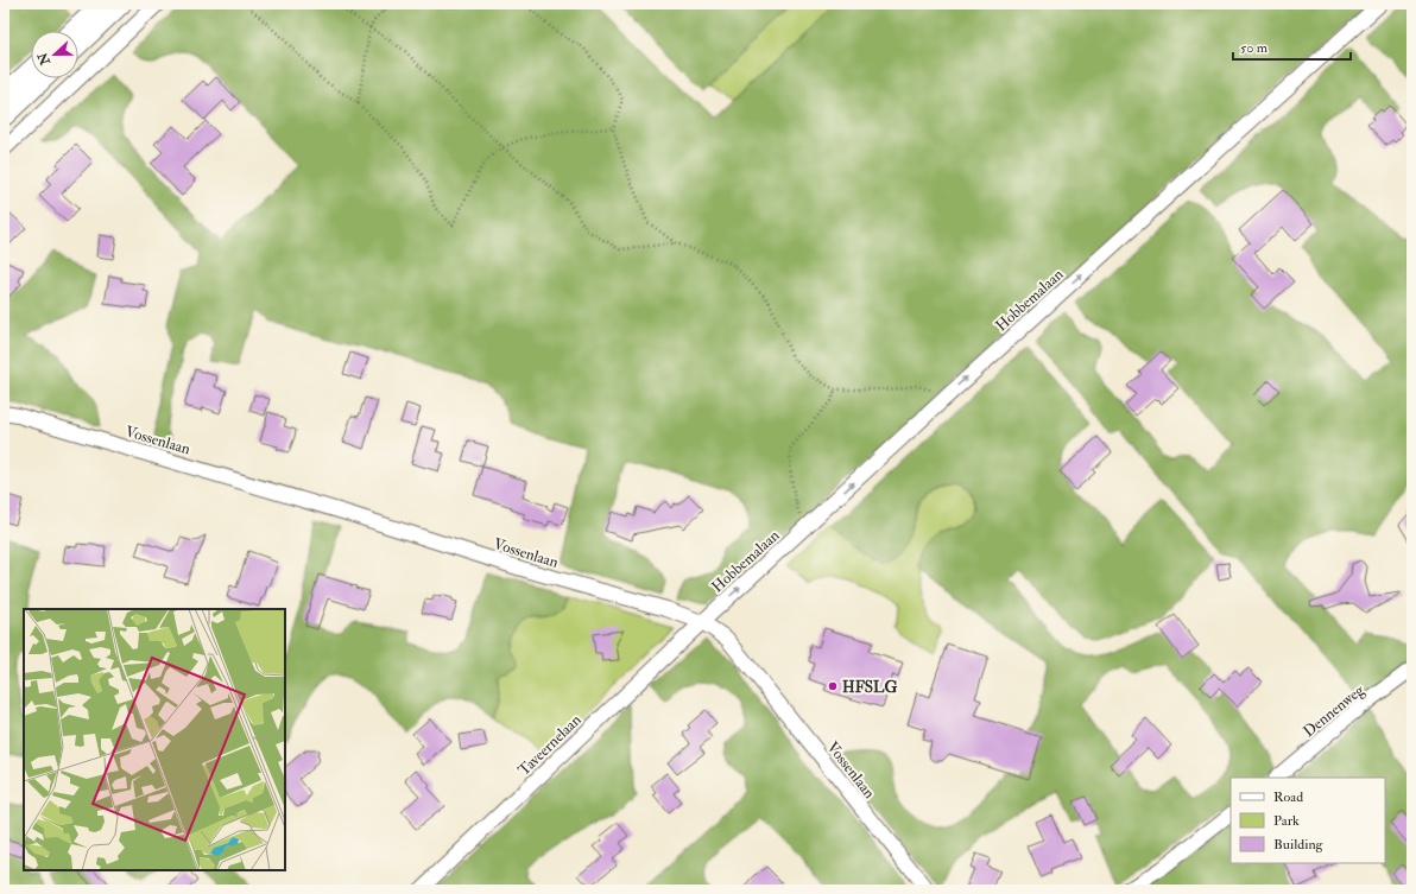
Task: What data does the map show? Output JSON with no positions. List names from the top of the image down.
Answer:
{
  "streets": {
    "street": [
      "Hobbemalaan",
      "Vossenlaan",
      "Dennenweg",
      "Taveernelaan"
    ]
  },
  "crossings": [
    ["Hobbemalaan", "Vossenlaan"],
    ["Hobbemalaan", "Taveernelaan"],
    ["Vossenlaan", "Taveernelaan"]
  ],
  "one_way": ["Hobbemalaan"],
  "places": ["HFSLG"],
  "legend": ["Road", "Park", "Building"],
  "scale_bar": "50 m",
  "north": "left"
}
